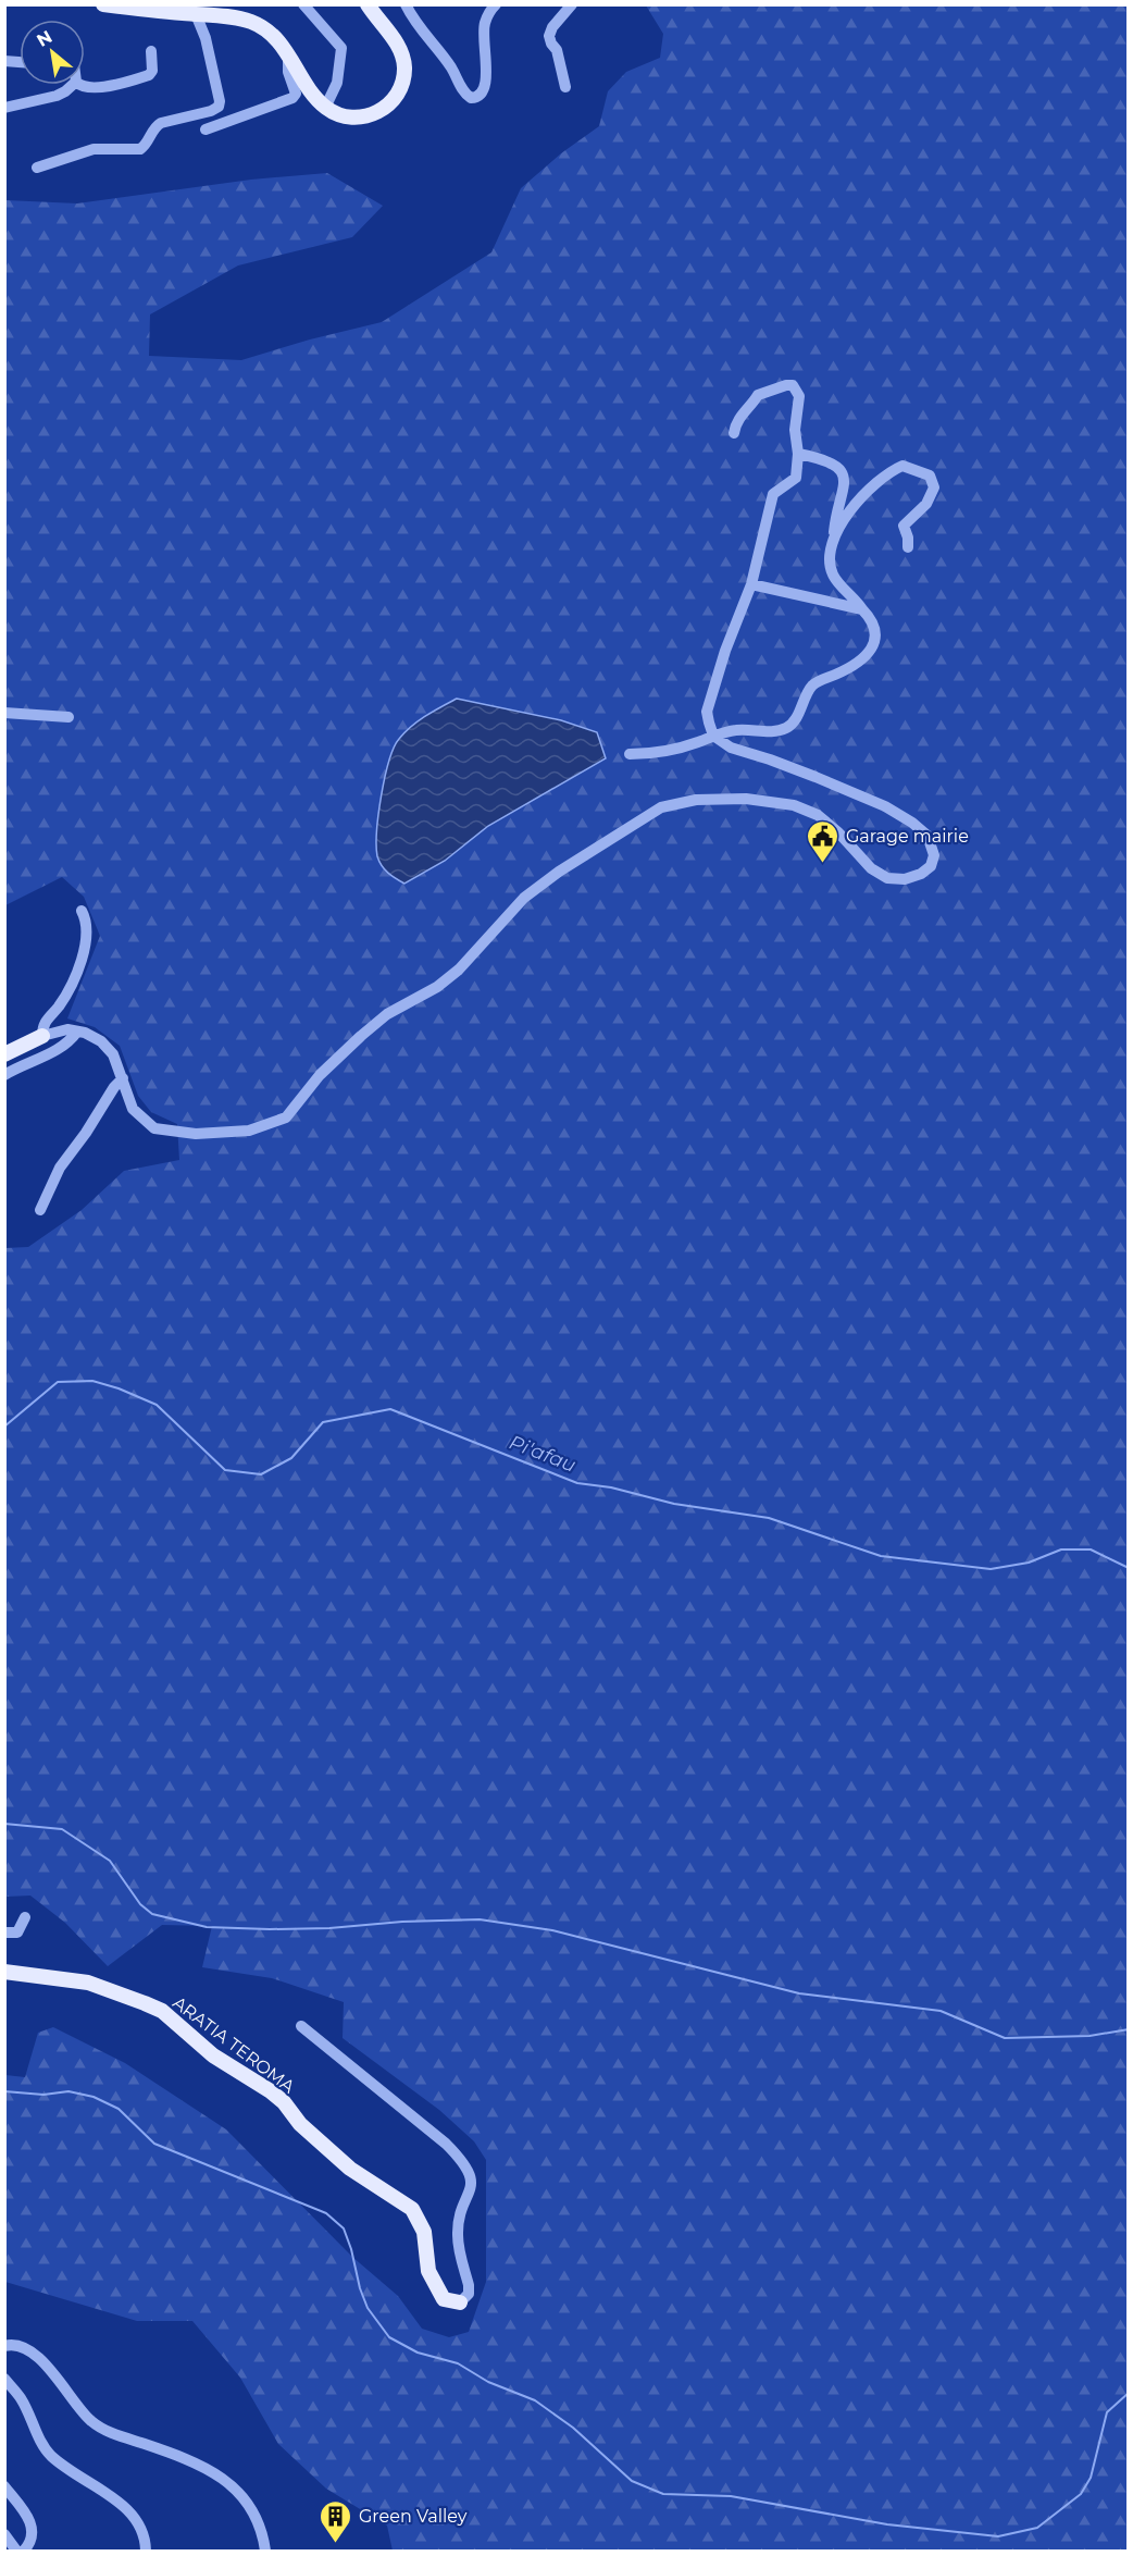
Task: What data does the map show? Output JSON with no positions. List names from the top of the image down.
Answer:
{
  "streets": {
    "main road": ["ARATIA TEROMA"]
  },
  "water": ["Pi'afau"],
  "places": {
    "public building": ["Garage mairie"],
    "building": ["Green Valley"]
  },
  "north": "top left"
}
